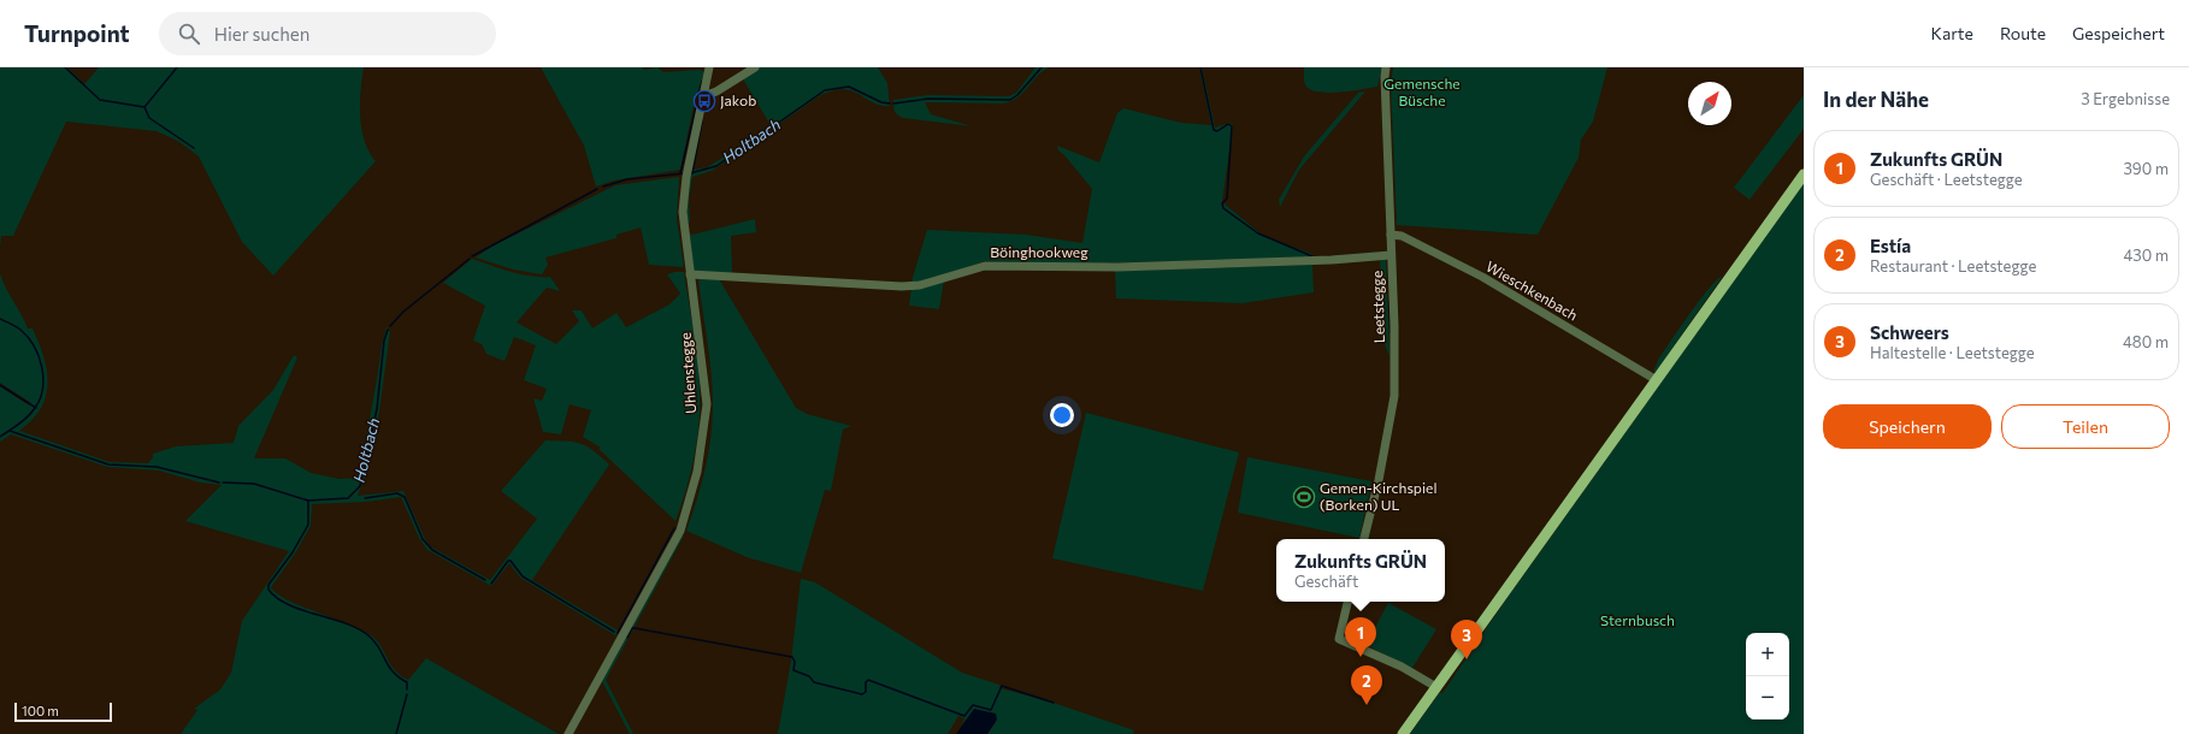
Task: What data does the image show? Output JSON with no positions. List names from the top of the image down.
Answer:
{
  "streets": {
    "street": [
      "Böinghookweg",
      "Wieschkenbach",
      "Leetstegge",
      "Uhlenstegge"
    ]
  },
  "crossings": [
    ["Böinghookweg", "Leetstegge"],
    ["Böinghookweg", "Uhlenstegge"],
    ["Wieschkenbach", "Leetstegge"]
  ],
  "water": ["Holtbach"],
  "parks": ["Gemensche Büsche", "Sternbusch"],
  "places": {
    "bus stop": ["Jakob"],
    "sports": ["Gemen-Kirchspiel (Borken) UL"]
  },
  "scale_bar": "100 m",
  "north": "top right",
  "page": {
    "header": "Turnpoint",
    "search": "Hier suchen",
    "nav": ["Karte", "Route", "Gespeichert"],
    "heading": ["In der Nähe", "3 Ergebnisse"],
    "list": [
      {
        "mark": "1",
        "name": "Zukunfts GRÜN",
        "note": "Geschäft · Leetstegge",
        "value": "390 m"
      },
      {
        "mark": "2",
        "name": "Estía",
        "note": "Restaurant · Leetstegge",
        "value": "430 m"
      },
      {
        "mark": "3",
        "name": "Schweers",
        "note": "Haltestelle · Leetstegge",
        "value": "480 m"
      }
    ],
    "buttons": ["Speichern", "Teilen"],
    "popup": ["Zukunfts GRÜN", "Geschäft"],
    "pins": ["1", "3", "2"],
    "map_buttons": ["+", "−"],
    "scale": "100 m"
  }
}
